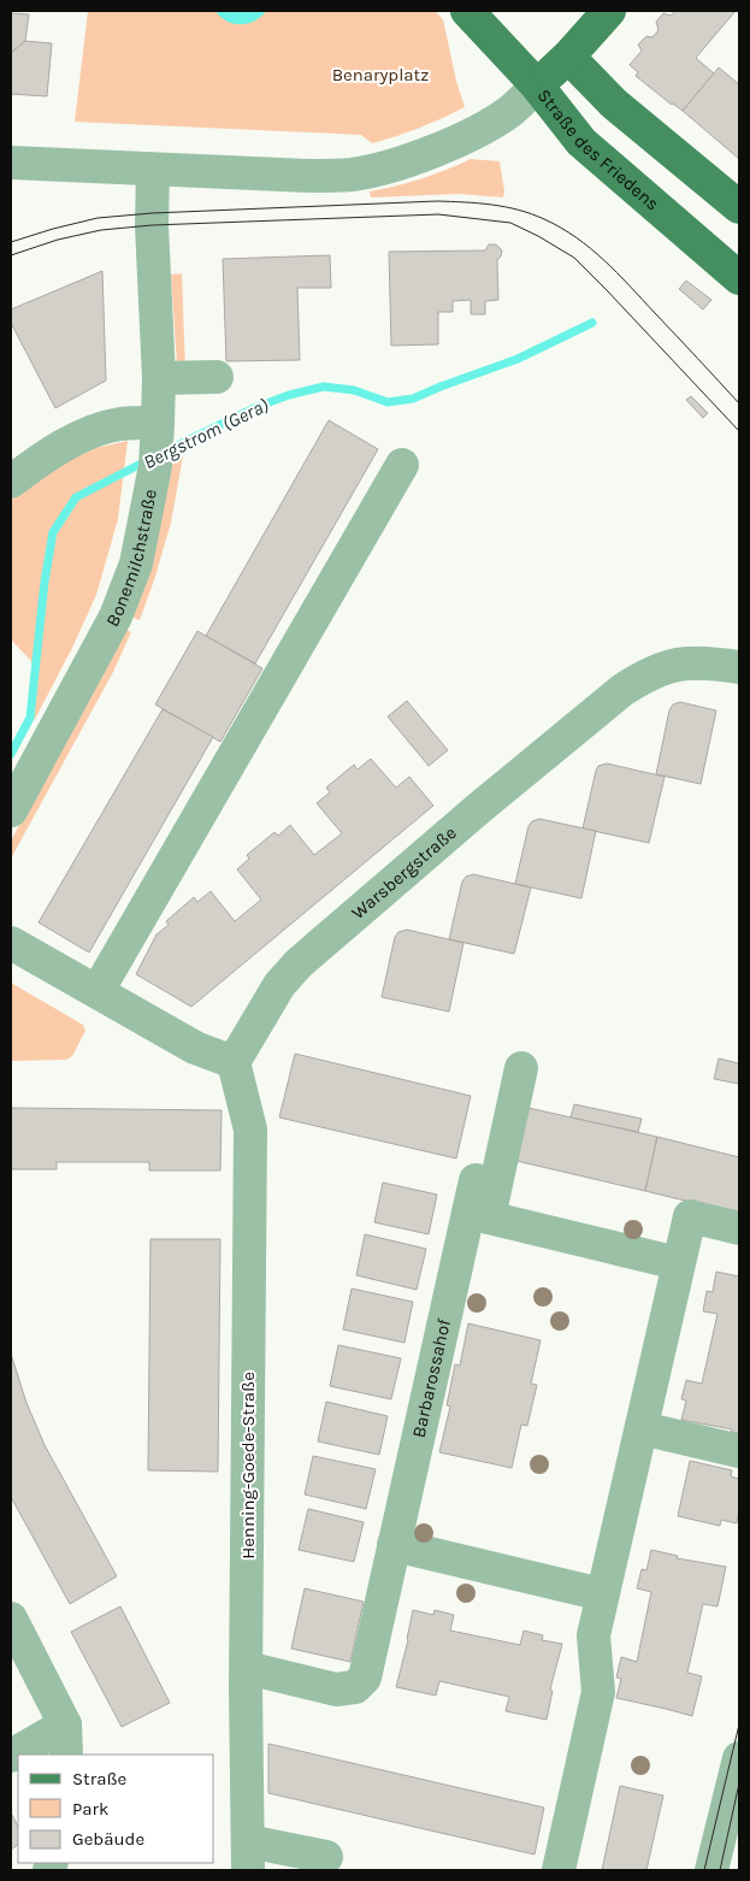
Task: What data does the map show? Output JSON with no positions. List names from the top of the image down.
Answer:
{
  "streets": {
    "main road": ["Straße des Friedens"],
    "street": [
      "Bonemilchstraße",
      "Warsbergstraße",
      "Barbarossahof",
      "Henning-Goede-Straße"
    ]
  },
  "crossings": [
    ["Warsbergstraße", "Henning-Goede-Straße"],
    ["Barbarossahof", "Henning-Goede-Straße"]
  ],
  "water": ["Bergstrom (Gera)"],
  "parks": ["Benaryplatz"],
  "legend": ["Straße", "Park", "Gebäude"]
}
